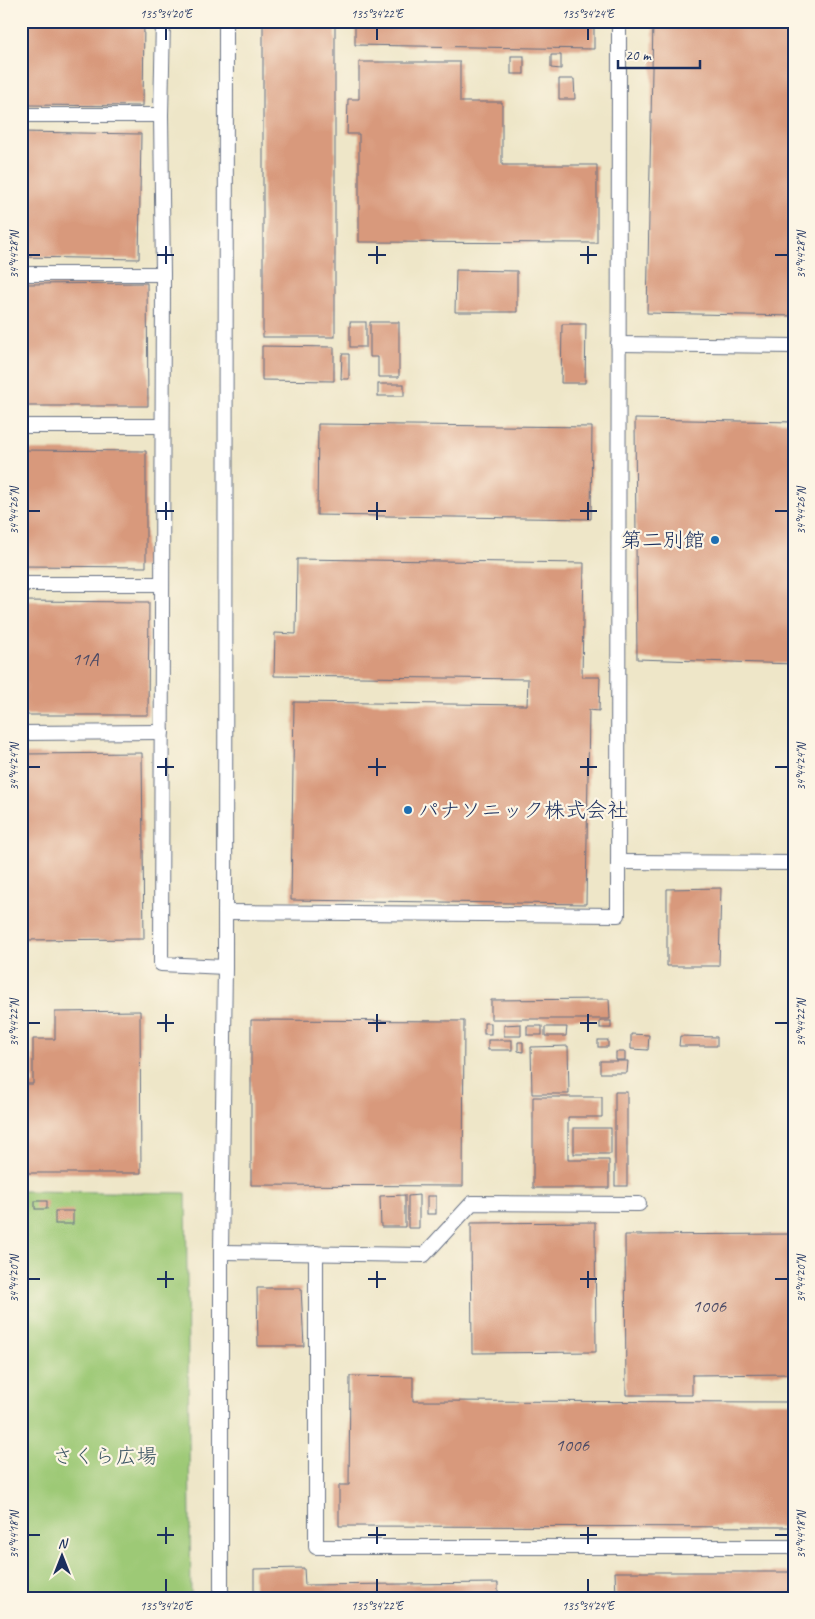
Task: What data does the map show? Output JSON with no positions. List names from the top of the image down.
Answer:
{
  "parks": ["さくら広場"],
  "places": ["第二別館", "パナソニック株式会社"],
  "house_numbers": ["11A", "1006", "1006"],
  "scale_bar": "20 m",
  "north": "top",
  "coordinates": [
    "135°34'20\"E",
    "135°34'22\"E",
    "135°34'24\"E",
    "34°44'28\"N",
    "34°44'26\"N",
    "34°44'24\"N",
    "34°44'22\"N",
    "34°44'20\"N",
    "34°44'18\"N"
  ]
}
